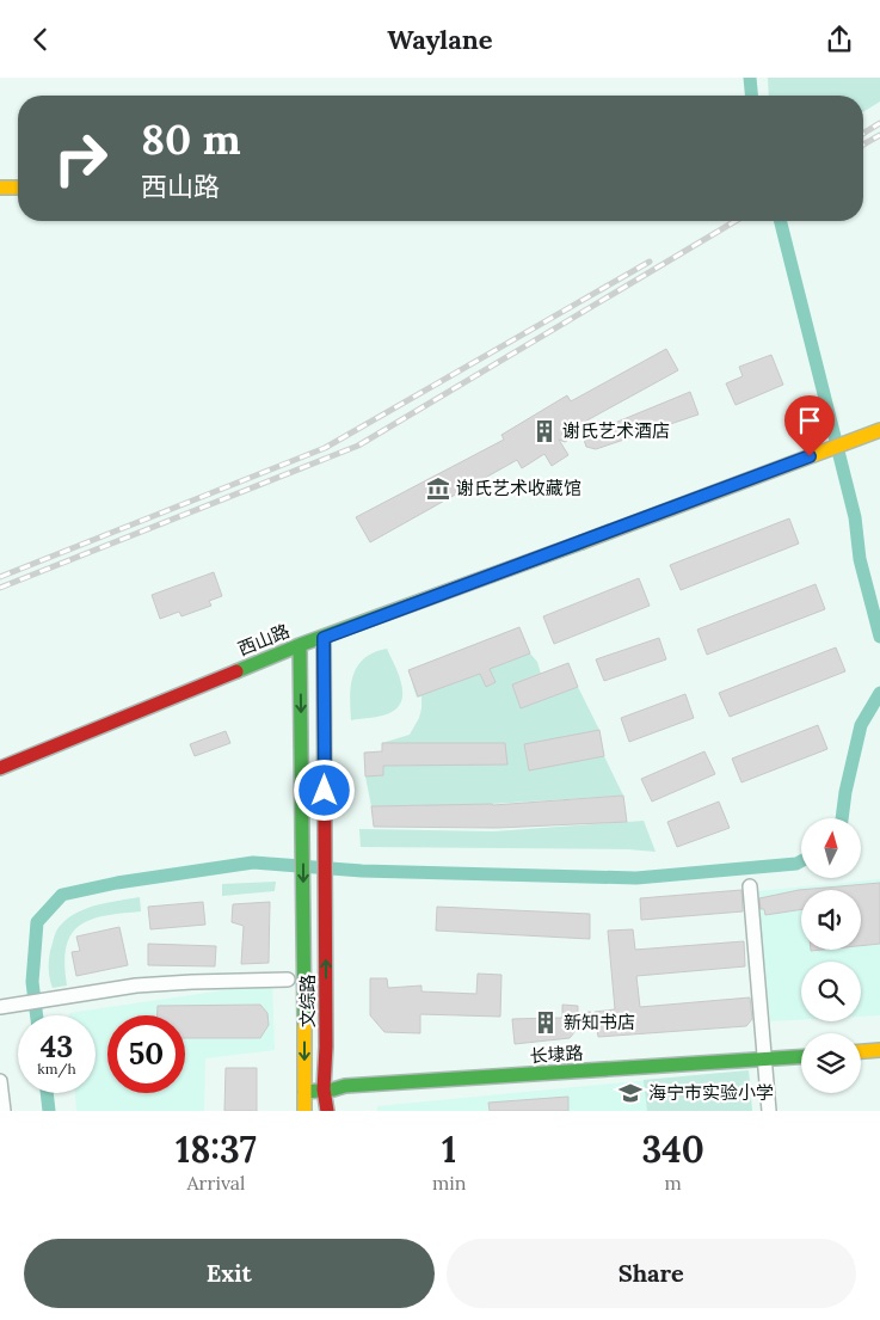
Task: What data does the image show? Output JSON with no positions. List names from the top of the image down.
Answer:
{
  "streets": {
    "main road": ["西山路", "文综路", "长埭路"]
  },
  "crossings": [
    ["西山路", "文综路"],
    ["文综路", "长埭路"]
  ],
  "places": {
    "building": ["谢氏艺术酒店", "新知书店"],
    "museum": ["谢氏艺术收藏馆"],
    "school or university": ["海宁市实验小学"]
  },
  "north": "top",
  "page": {
    "header": "Waylane",
    "turn": ["80 m", "西山路"],
    "speed": "43 km/h",
    "limit": "50",
    "eta": [
      "18:37",
      "Arrival",
      "1",
      "min",
      "340",
      "m"
    ],
    "buttons": ["Exit", "Share"]
  }
}
